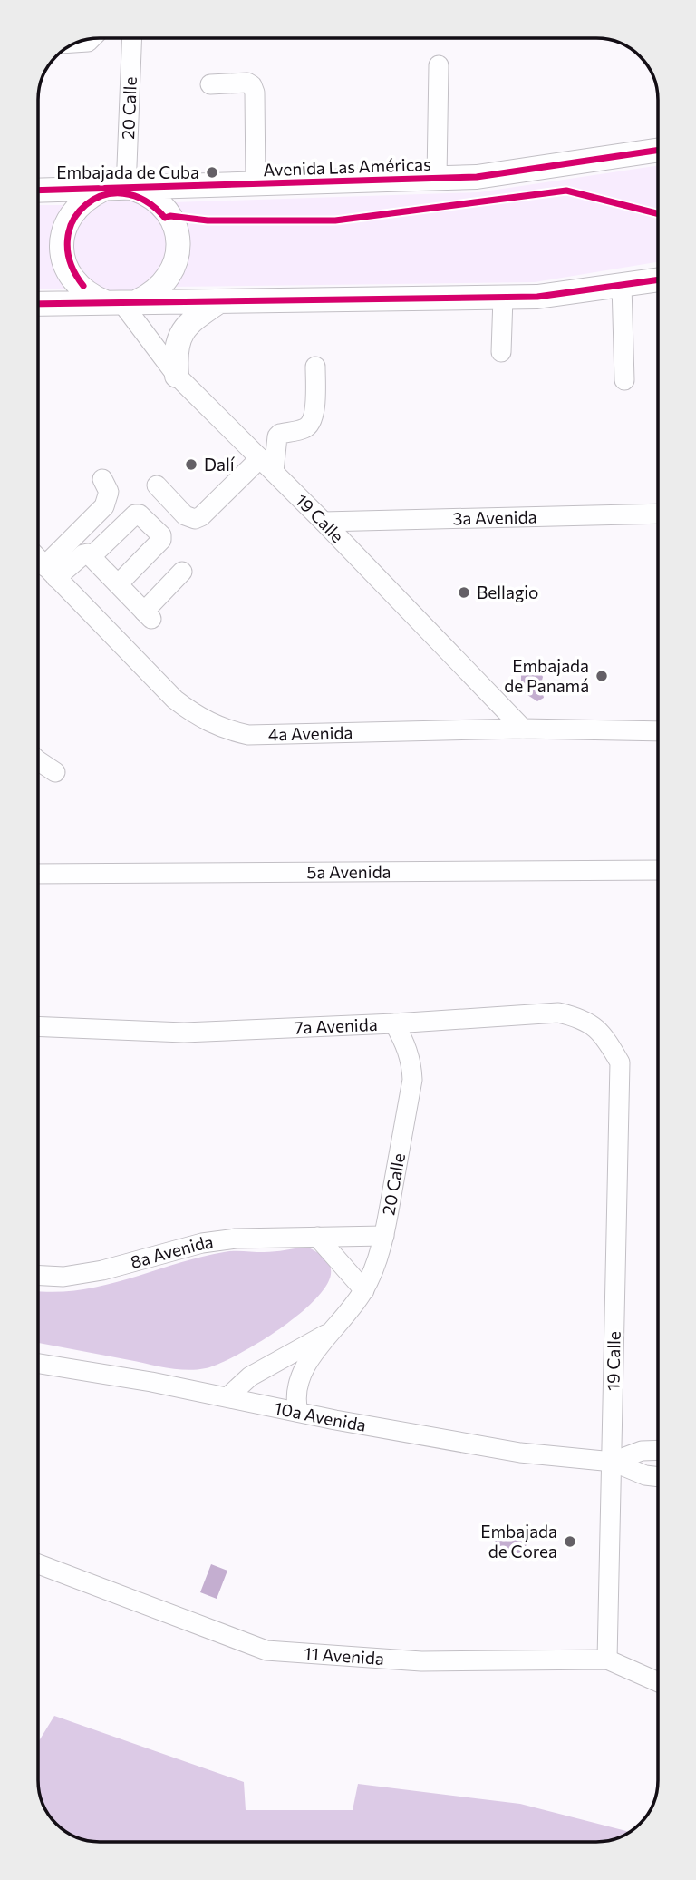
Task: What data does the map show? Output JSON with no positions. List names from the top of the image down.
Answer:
{
  "streets": {
    "main road": ["Avenida Las Américas"],
    "street": [
      "20 Calle",
      "19 Calle",
      "3a Avenida",
      "4a Avenida",
      "5a Avenida",
      "7a Avenida",
      "8a Avenida",
      "10a Avenida",
      "11 Avenida"
    ]
  },
  "crossings": [
    ["20 Calle", "Avenida Las Américas"],
    ["20 Calle", "19 Calle"],
    ["20 Calle", "7a Avenida"],
    ["20 Calle", "8a Avenida"],
    ["20 Calle", "10a Avenida"],
    ["Avenida Las Américas", "19 Calle"],
    ["19 Calle", "3a Avenida"],
    ["19 Calle", "4a Avenida"],
    ["19 Calle", "7a Avenida"],
    ["19 Calle", "10a Avenida"],
    ["19 Calle", "11 Avenida"]
  ],
  "places": [
    "Embajada de Cuba",
    "Dalí",
    "Bellagio",
    "Embajada de Panamá",
    "Embajada de Corea"
  ]
}
